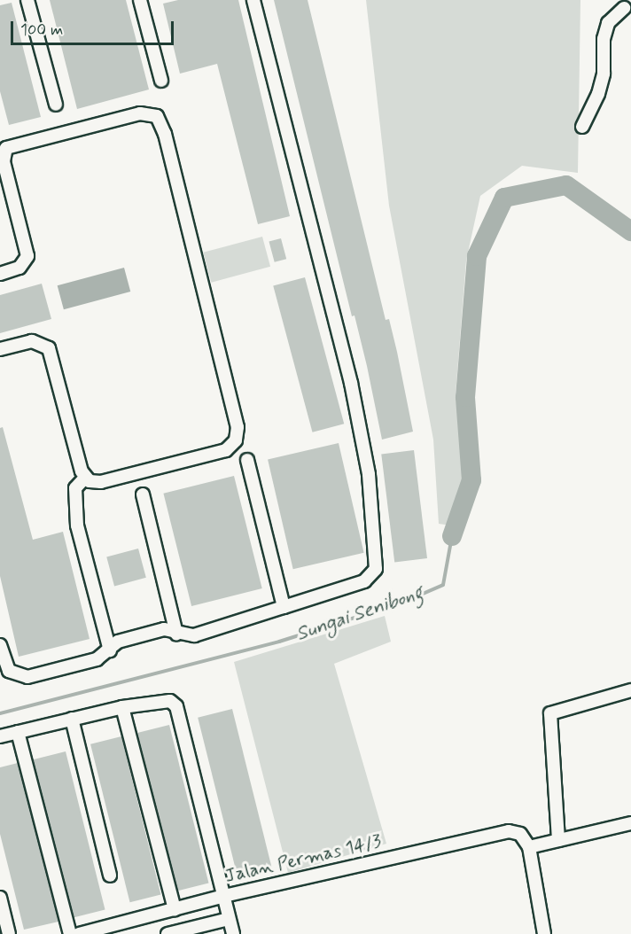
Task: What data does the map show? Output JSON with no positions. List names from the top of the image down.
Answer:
{
  "streets": {
    "street": ["Jalan Permas 14/3"]
  },
  "water": ["Sungai Senibong"],
  "scale_bar": "100 m"
}
